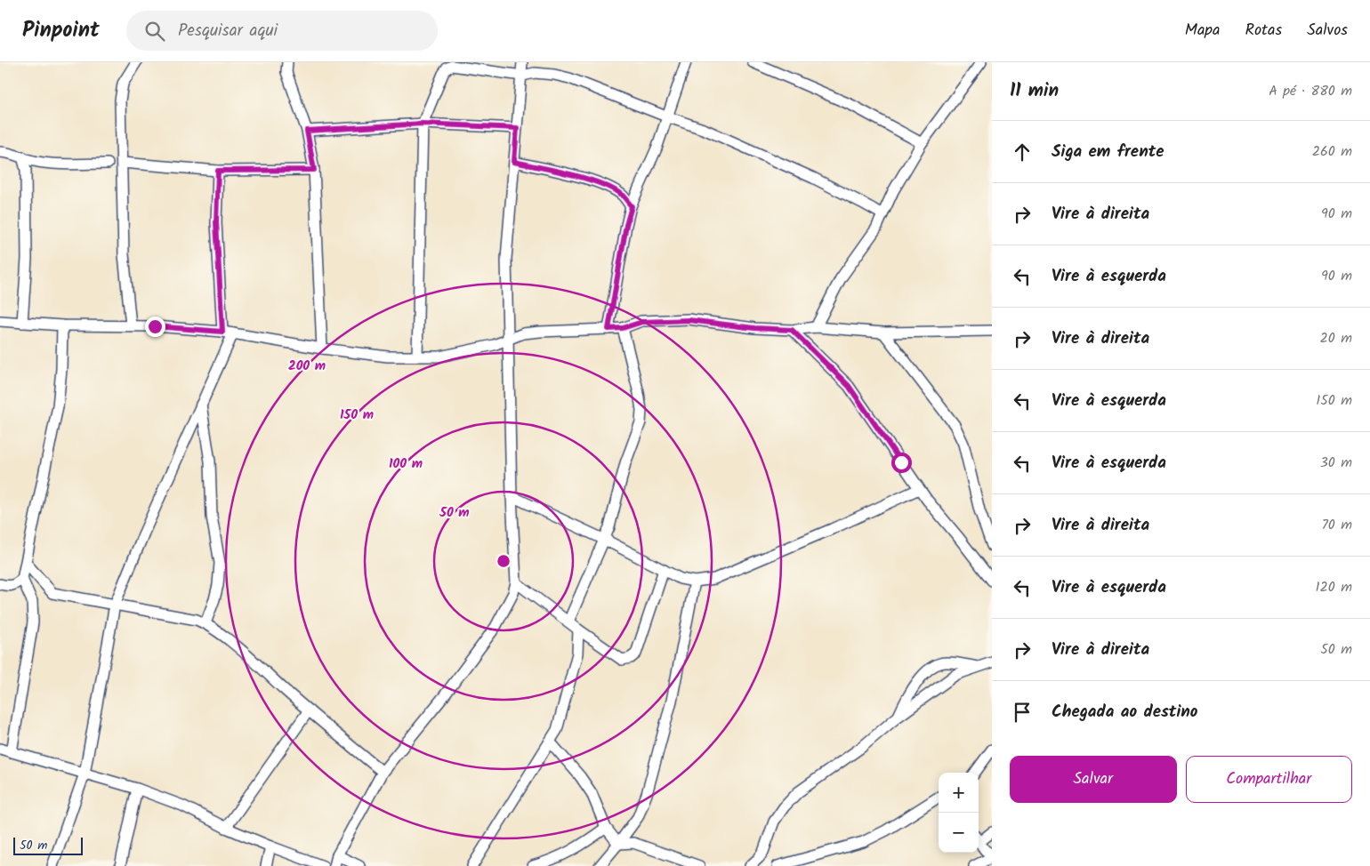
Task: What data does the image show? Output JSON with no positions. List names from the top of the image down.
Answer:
{
  "scale_bar": "50 m",
  "page": {
    "header": "Pinpoint",
    "search": "Pesquisar aqui",
    "nav": ["Mapa", "Rotas", "Salvos"],
    "heading": ["11 min", "A pé · 880 m"],
    "list": [
      ["Siga em frente", "260 m"],
      ["Vire à direita", "90 m"],
      ["Vire à esquerda", "90 m"],
      ["Vire à direita", "20 m"],
      ["Vire à esquerda", "150 m"],
      ["Vire à esquerda", "30 m"],
      ["Vire à direita", "70 m"],
      ["Vire à esquerda", "120 m"],
      ["Vire à direita", "50 m"],
      "Chegada ao destino"
    ],
    "buttons": ["Salvar", "Compartilhar"],
    "map_buttons": ["+", "−"],
    "scale": "50 m"
  },
  "rings": [
    "200 m",
    "150 m",
    "100 m",
    "50 m"
  ]
}
